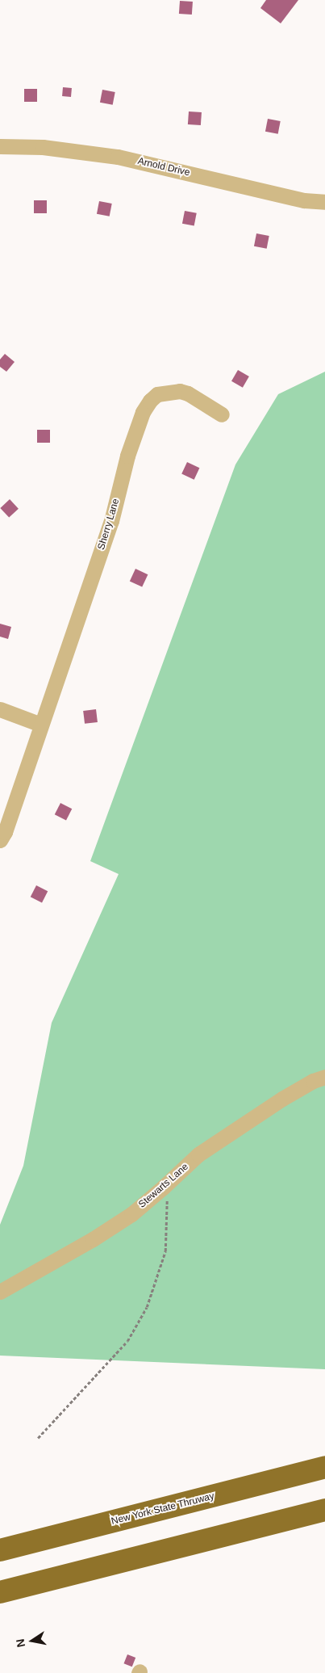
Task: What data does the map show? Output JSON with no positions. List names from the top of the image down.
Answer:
{
  "streets": {
    "highway": ["New York State Thruway"],
    "street": ["Arnold Drive", "Sherry Lane", "Stewarts Lane"]
  },
  "north": "left"
}
